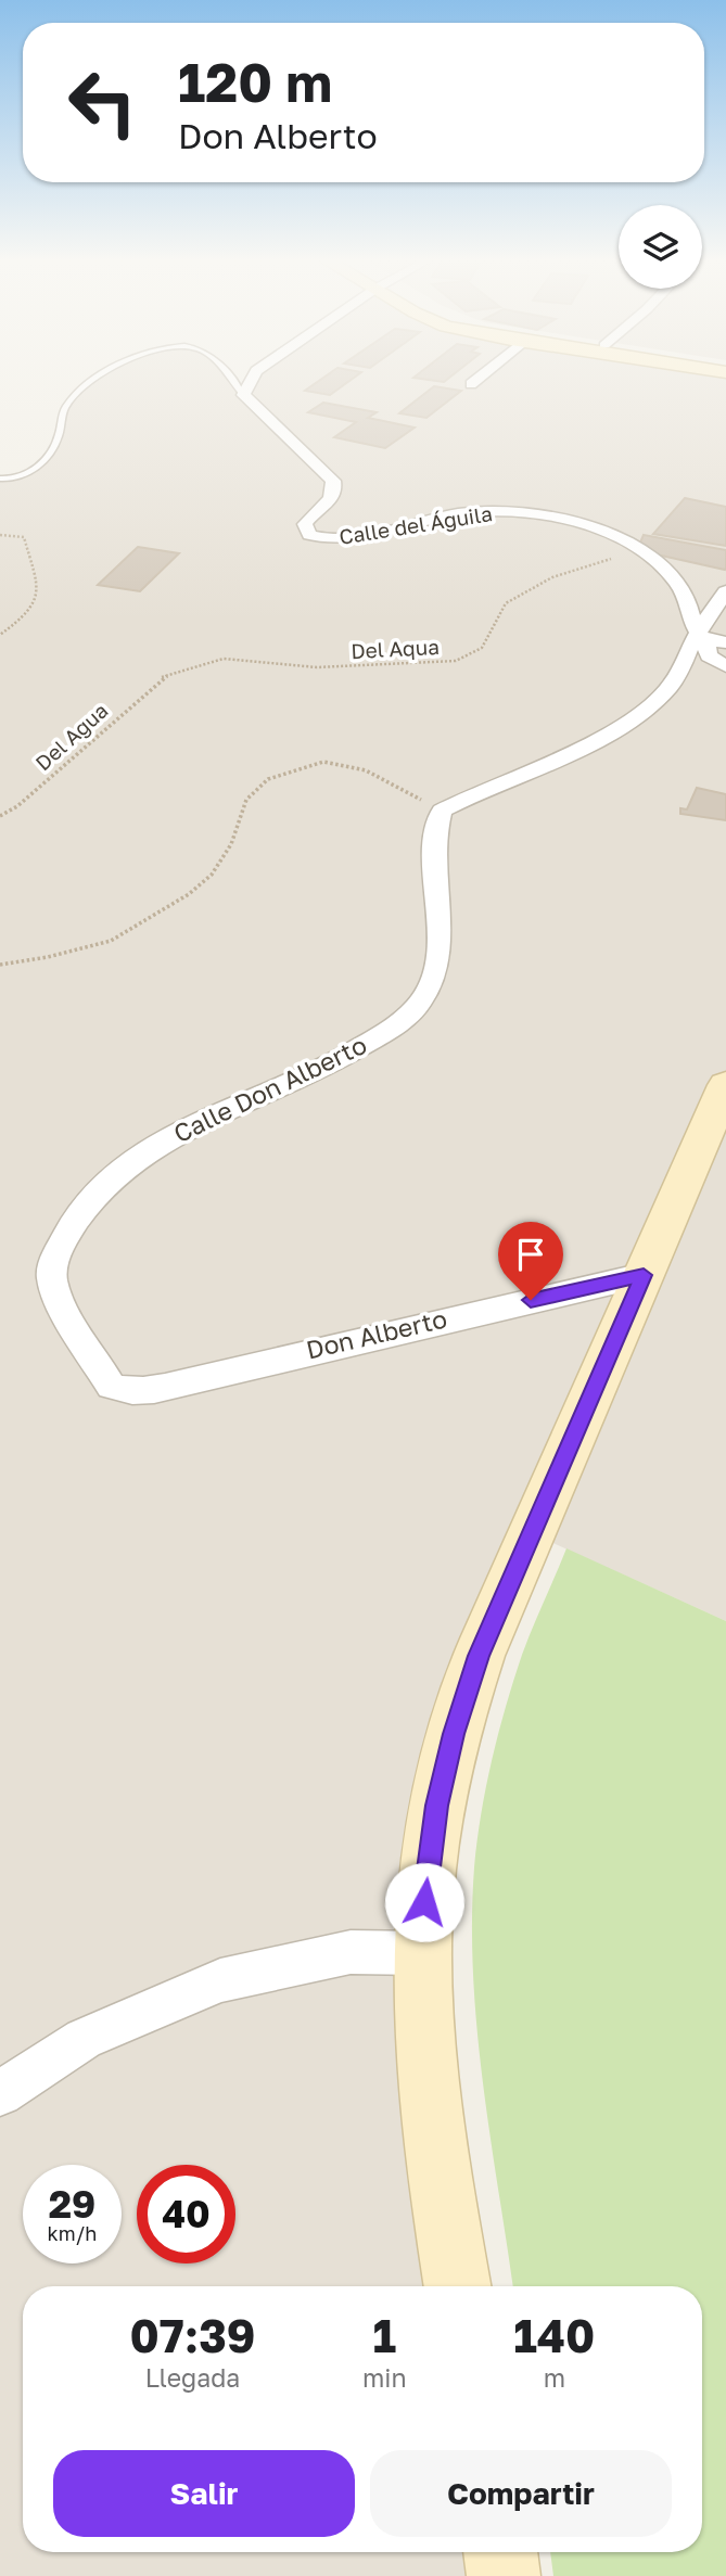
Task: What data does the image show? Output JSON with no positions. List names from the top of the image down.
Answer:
{
  "streets": {
    "street": ["Calle del Águila", "Calle Don Alberto", "Don Alberto"],
    "path": ["Del Aqua", "Del Agua"]
  },
  "crossings": [
    ["Calle del Águila", "Del Aqua"],
    ["Del Aqua", "Del Agua"],
    ["Calle Don Alberto", "Don Alberto"]
  ],
  "page": {
    "turn": ["120 m", "Don Alberto"],
    "speed": "29 km/h",
    "limit": "40",
    "eta": [
      "07:39",
      "Llegada",
      "1",
      "min",
      "140",
      "m"
    ],
    "buttons": ["Salir", "Compartir"]
  }
}
